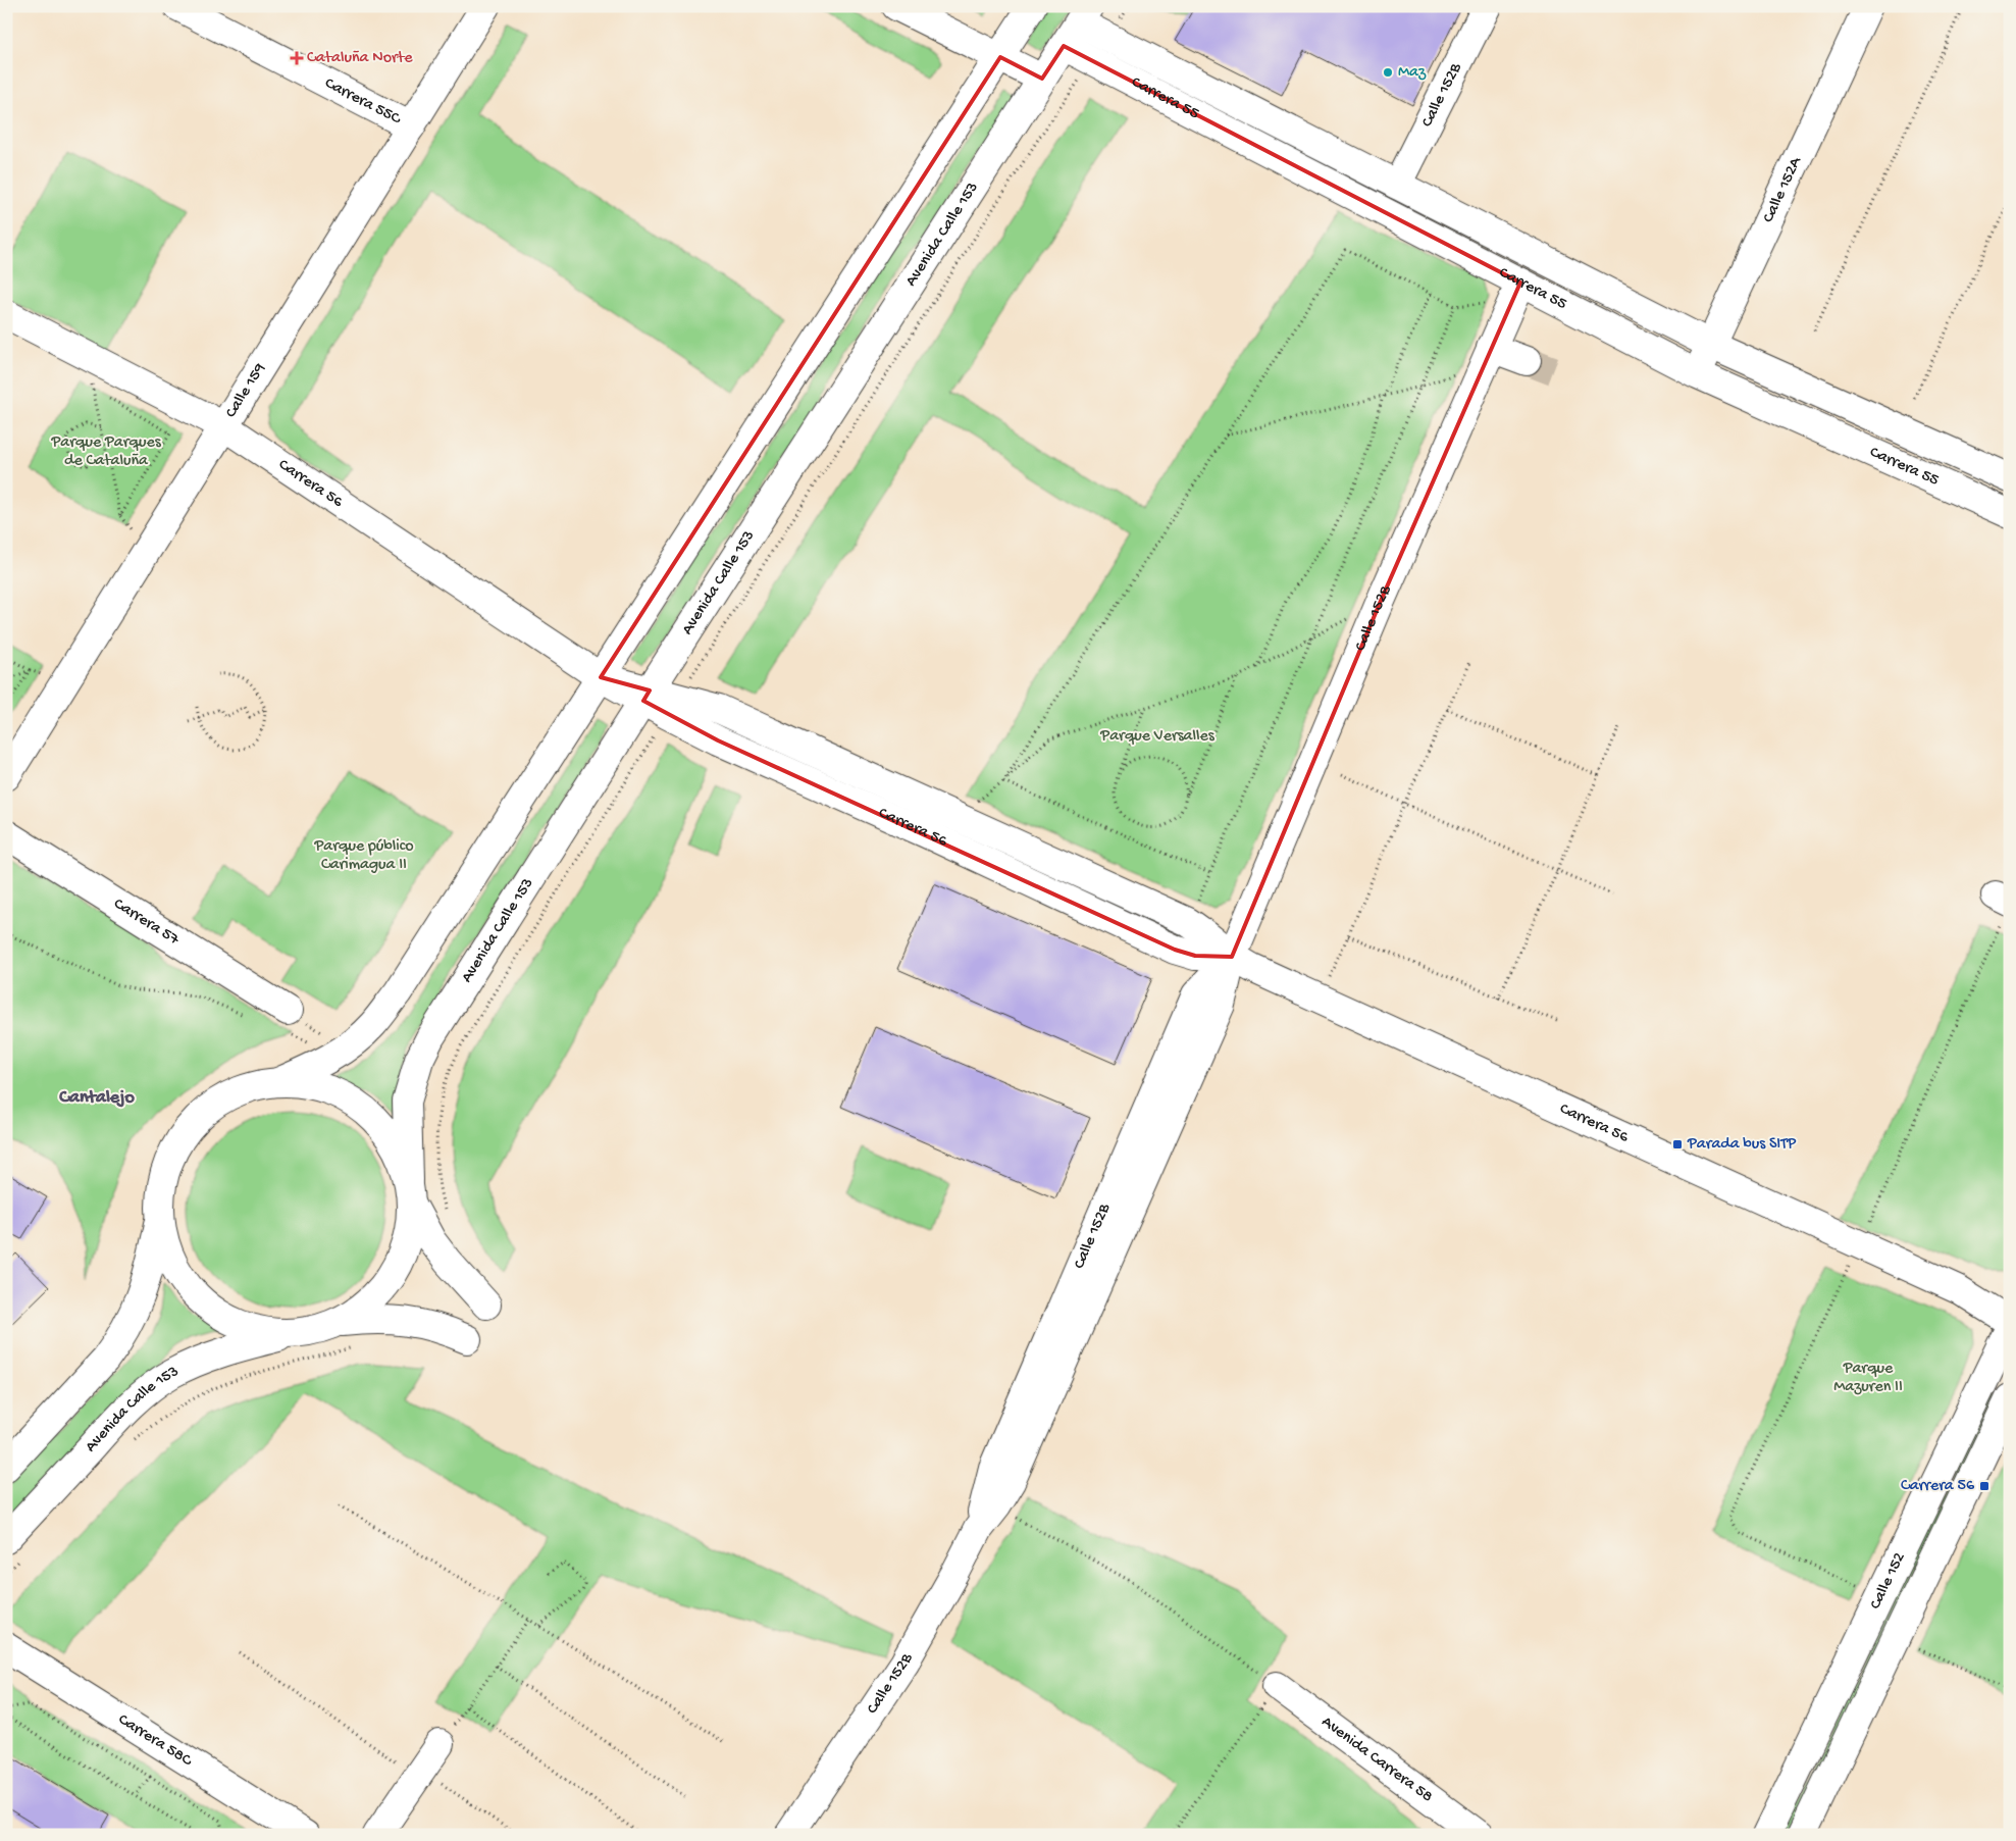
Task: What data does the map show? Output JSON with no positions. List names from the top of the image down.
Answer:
{
  "streets": {
    "street": [
      "Calle 152B",
      "Carrera 55",
      "Carrera 55C",
      "Calle 152A",
      "Avenida Calle 153",
      "Calle 159",
      "Carrera 56",
      "Carrera 57",
      "Calle 152",
      "Carrera 58C",
      "Avenida Carrera 58"
    ]
  },
  "crossings": [
    ["Calle 152B", "Carrera 55"],
    ["Calle 152B", "Carrera 56"],
    ["Carrera 55", "Calle 152A"],
    ["Carrera 55", "Avenida Calle 153"],
    ["Carrera 55C", "Calle 159"],
    ["Avenida Calle 153", "Carrera 56"],
    ["Calle 159", "Carrera 56"]
  ],
  "districts": ["Cantalejo"],
  "parks": [
    "Parque Parques de Cataluña",
    "Parque Versalles",
    "Parque público Carimagua II",
    "Parque Mazuren II"
  ],
  "places": {
    "health": ["Cataluña Norte"],
    "other": ["Maz"],
    "transit": ["Parada bus SITP", "Carrera 56"]
  }
}
